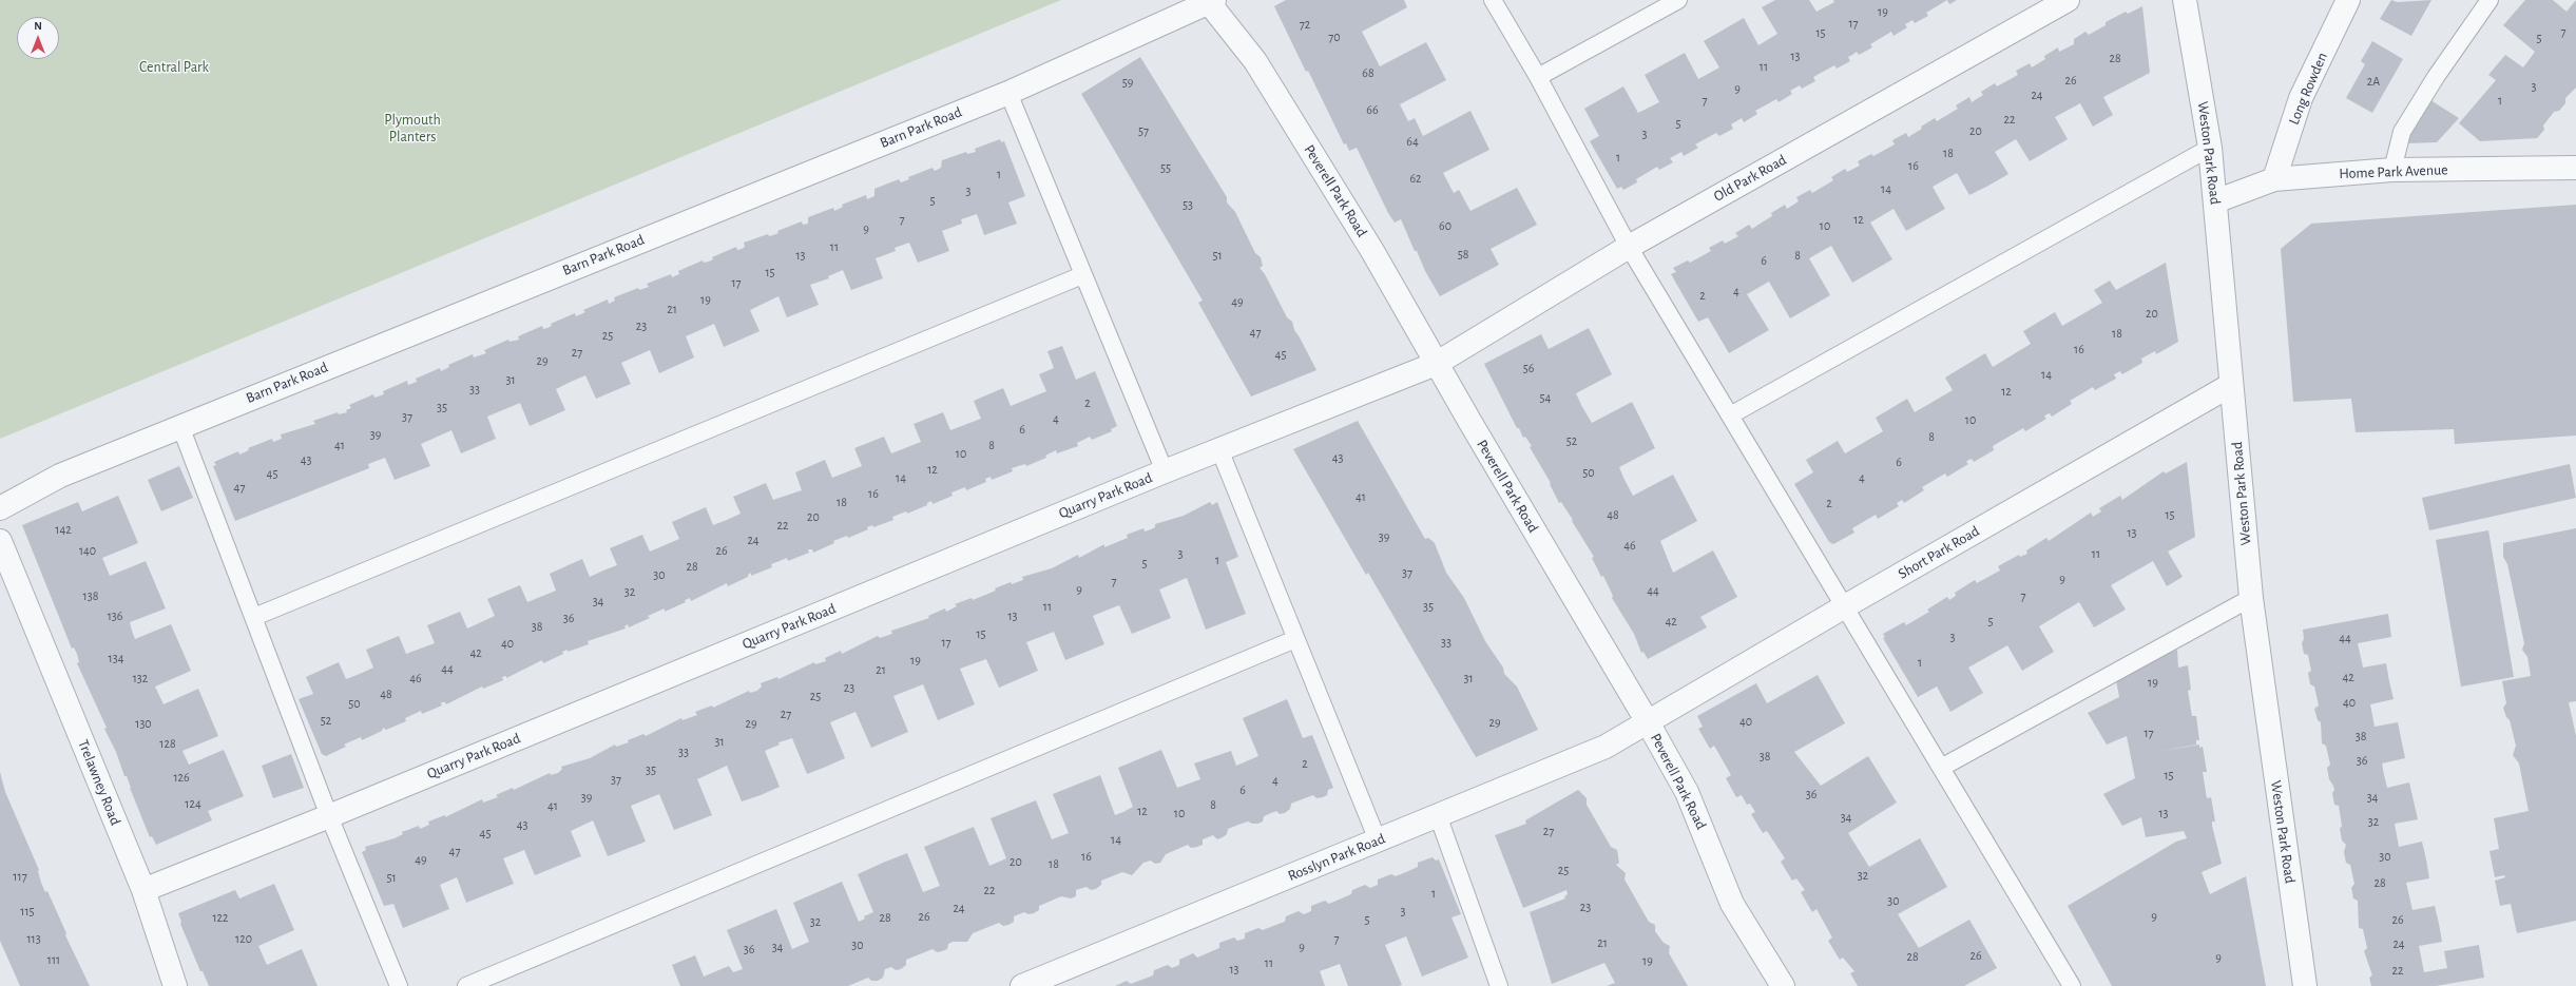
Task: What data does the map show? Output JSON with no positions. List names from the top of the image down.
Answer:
{
  "streets": {
    "street": [
      "Long Rowden",
      "Barn Park Road",
      "Weston Park Road",
      "Home Park Avenue",
      "Old Park Road",
      "Peverell Park Road",
      "Quarry Park Road",
      "Short Park Road",
      "Trelawney Road",
      "Rosslyn Park Road"
    ]
  },
  "crossings": [
    ["Long Rowden", "Home Park Avenue"],
    ["Barn Park Road", "Peverell Park Road"],
    ["Weston Park Road", "Home Park Avenue"],
    ["Weston Park Road", "Short Park Road"],
    ["Old Park Road", "Peverell Park Road"],
    ["Old Park Road", "Quarry Park Road"],
    ["Peverell Park Road", "Quarry Park Road"],
    ["Peverell Park Road", "Short Park Road"],
    ["Peverell Park Road", "Rosslyn Park Road"],
    ["Quarry Park Road", "Trelawney Road"],
    ["Short Park Road", "Rosslyn Park Road"]
  ],
  "parks": ["Central Park", "Plymouth Planters"],
  "house_numbers": [
    "19",
    "17",
    "72",
    "7",
    "15",
    "70",
    "5",
    "13",
    "28",
    "11",
    "68",
    "26",
    "2A",
    "59",
    "3",
    "9",
    "24",
    "7",
    "1",
    "66",
    "22",
    "5",
    "57",
    "20",
    "3",
    "64",
    "18",
    "1",
    "16",
    "55",
    "1",
    "62",
    "14",
    "3",
    "5",
    "53",
    "7",
    "12",
    "60",
    "10",
    "9",
    "11",
    "58",
    "13",
    "51",
    "8",
    "6",
    "15",
    "17",
    "4",
    "2",
    "19",
    "49",
    "21",
    "20",
    "23",
    "47",
    "18",
    "25",
    "16",
    "27",
    "45",
    "29",
    "56",
    "14",
    "31",
    "33",
    "12",
    "54",
    "2",
    "35",
    "37",
    "4",
    "10",
    "6",
    "39",
    "8",
    "52",
    "41",
    "8",
    "10",
    "43",
    "43",
    "6",
    "12",
    "50",
    "45",
    "14",
    "4",
    "47",
    "16",
    "41",
    "18",
    "2",
    "48",
    "15",
    "20",
    "22",
    "142",
    "13",
    "39",
    "24",
    "46",
    "140",
    "26",
    "3",
    "11",
    "1",
    "5",
    "28",
    "37",
    "30",
    "9",
    "7",
    "9",
    "44",
    "32",
    "138",
    "7",
    "34",
    "11",
    "35",
    "136",
    "13",
    "36",
    "42",
    "5",
    "38",
    "15",
    "3",
    "44",
    "17",
    "33",
    "40",
    "42",
    "134",
    "19",
    "1",
    "44",
    "21",
    "42",
    "132",
    "46",
    "31",
    "19",
    "23",
    "48",
    "25",
    "40",
    "50",
    "27",
    "52",
    "40",
    "29",
    "130",
    "29",
    "17",
    "38",
    "31",
    "128",
    "33",
    "38",
    "36",
    "2",
    "35",
    "15",
    "126",
    "37",
    "4",
    "6",
    "36",
    "39",
    "34",
    "124",
    "8",
    "41",
    "12",
    "10",
    "13",
    "34",
    "32",
    "43",
    "27",
    "45",
    "14",
    "47",
    "16",
    "30",
    "49",
    "20",
    "18",
    "25",
    "32",
    "117",
    "51",
    "28",
    "22",
    "1",
    "30",
    "23",
    "24",
    "115",
    "3",
    "26",
    "9",
    "122",
    "28",
    "5",
    "26",
    "32",
    "113",
    "120",
    "7",
    "21",
    "24",
    "30",
    "34",
    "9",
    "36",
    "26",
    "28",
    "9",
    "111",
    "19",
    "11",
    "13",
    "22"
  ],
  "north": "top"
}
